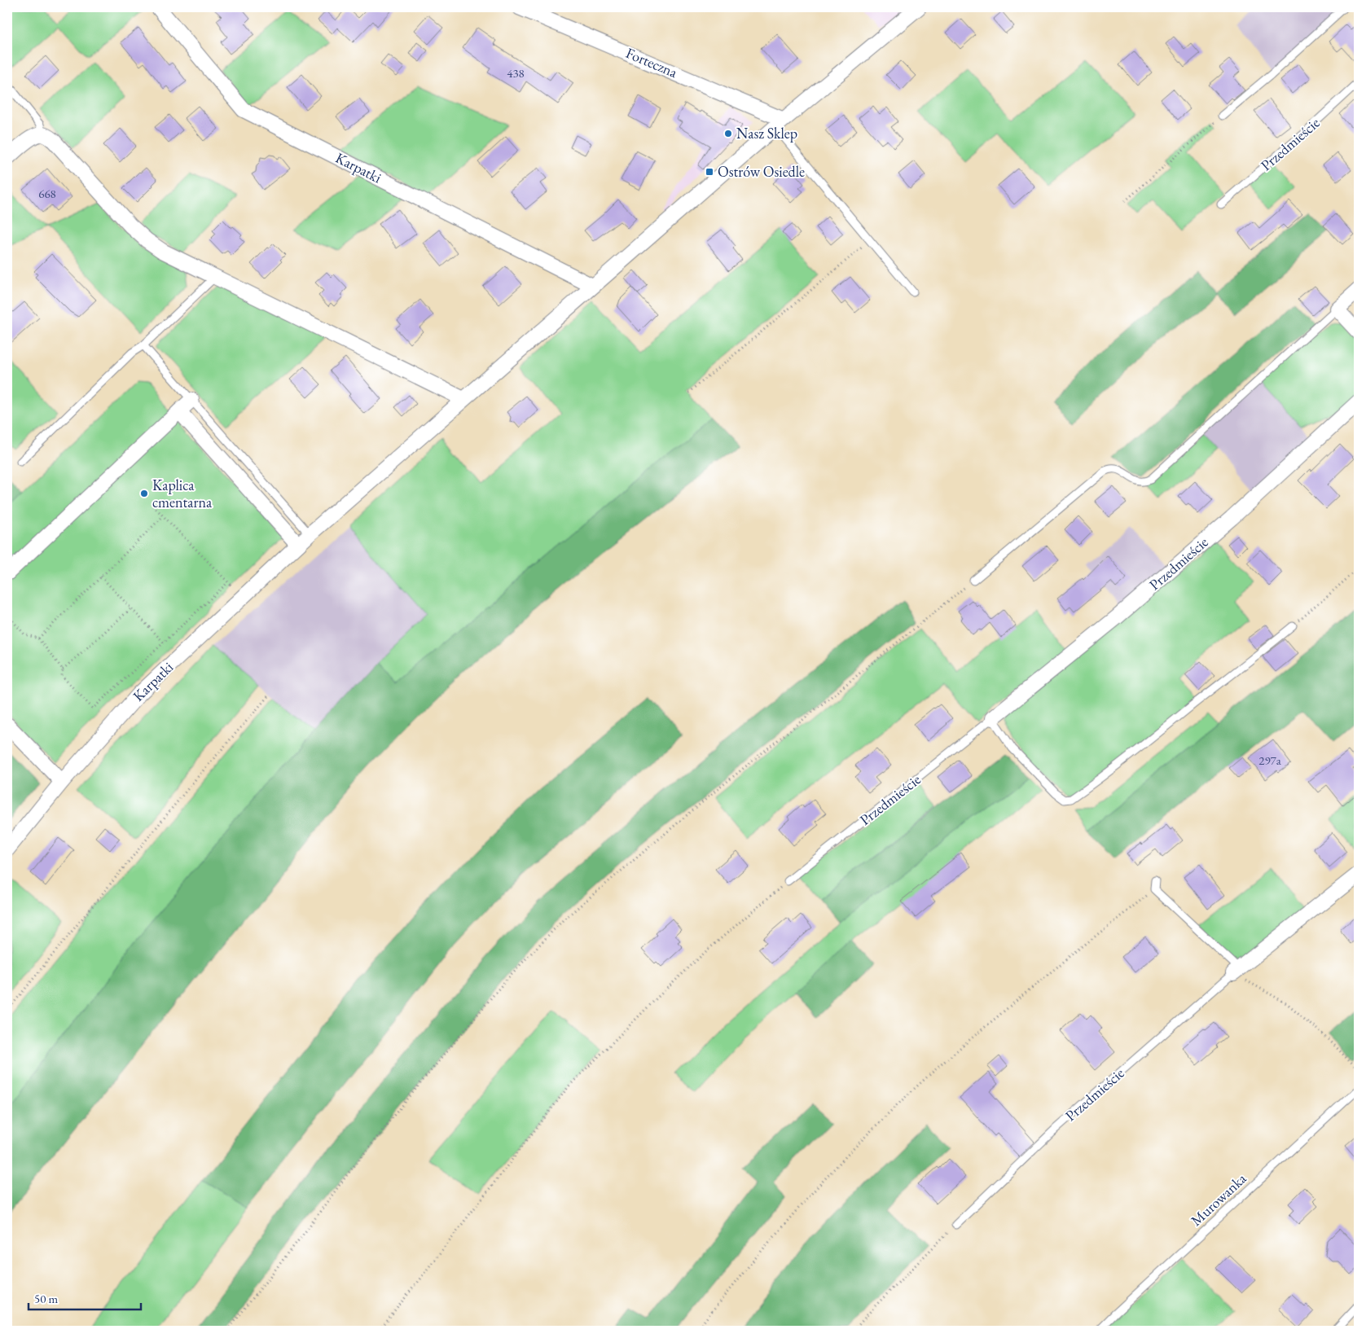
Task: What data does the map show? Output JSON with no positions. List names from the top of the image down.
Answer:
{
  "streets": {
    "street": ["Forteczna", "Przedmieście", "Karpatki"],
    "lane": ["Murowanka"]
  },
  "crossings": [
    ["Forteczna", "Karpatki"]
  ],
  "places": {
    "other": ["Nasz Sklep", "Kaplica cmentarna"],
    "transit": ["Ostrów Osiedle"]
  },
  "house_numbers": ["438", "668", "297a"],
  "scale_bar": "50 m"
}
